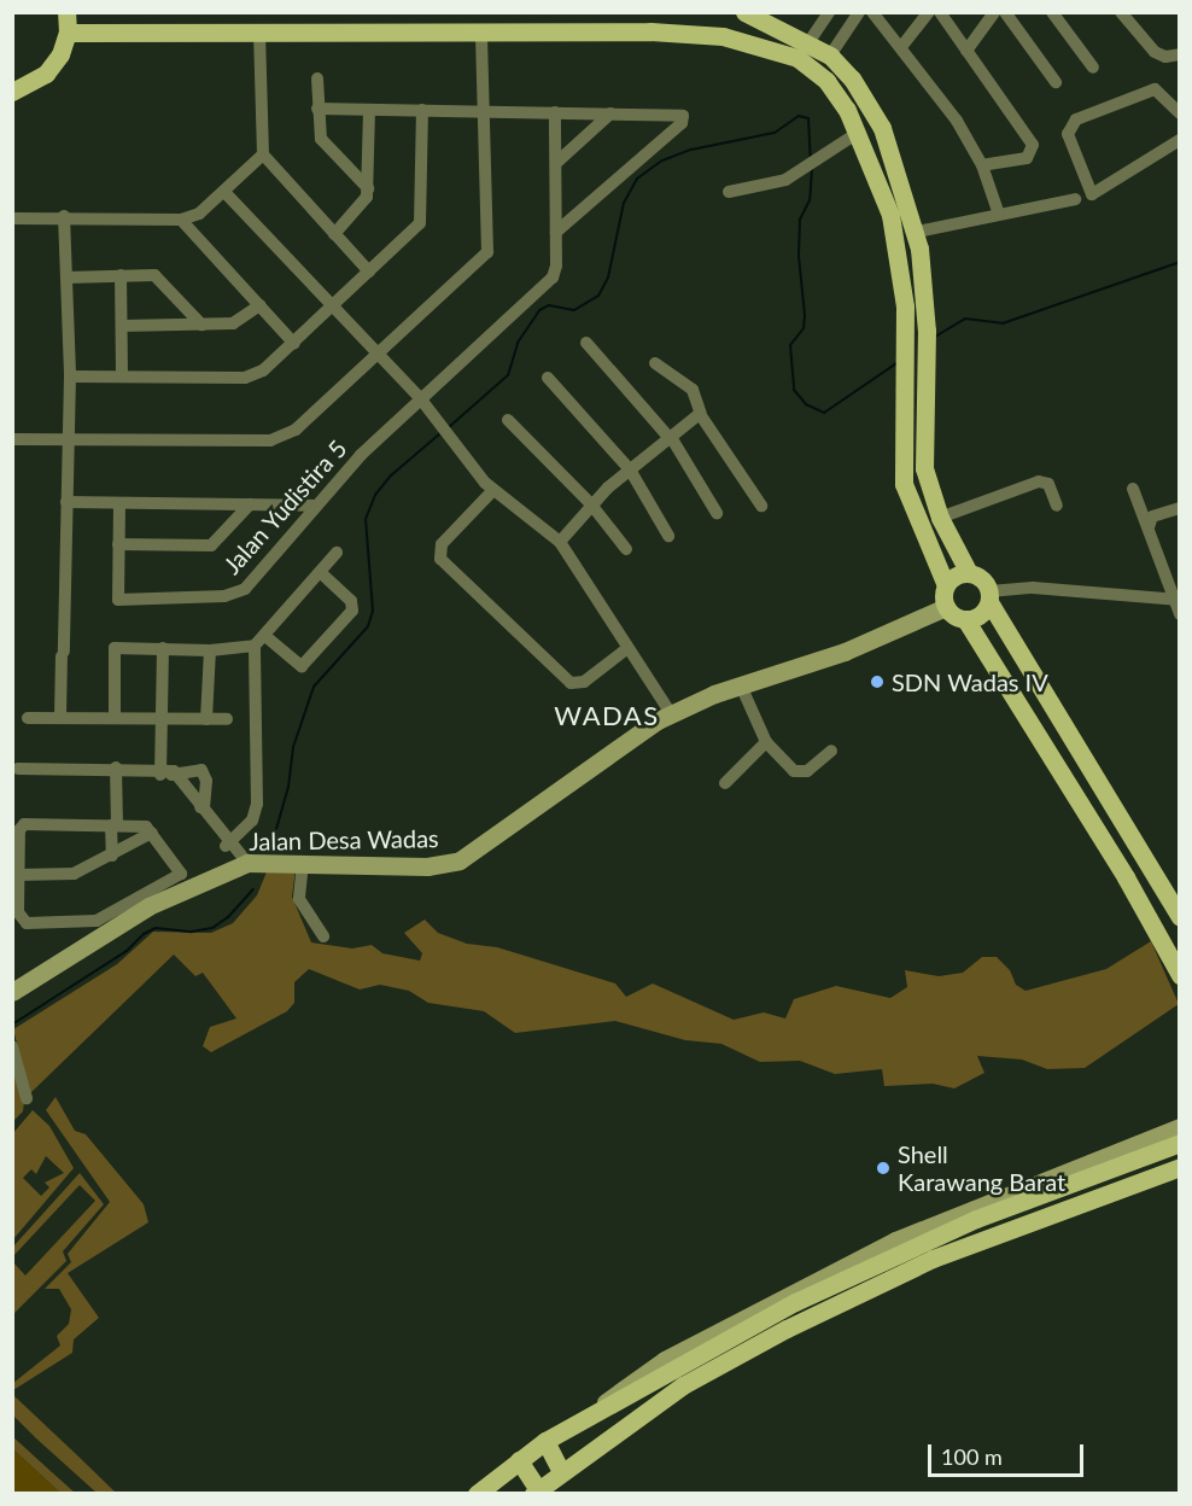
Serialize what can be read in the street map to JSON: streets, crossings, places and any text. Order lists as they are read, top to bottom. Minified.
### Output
{"streets":{"main road":["Jalan Desa Wadas"],"street":["Jalan Yudistira 5"]},"districts":["WADAS"],"places":["SDN Wadas IV","Shell Karawang Barat"],"scale_bar":"100 m"}
